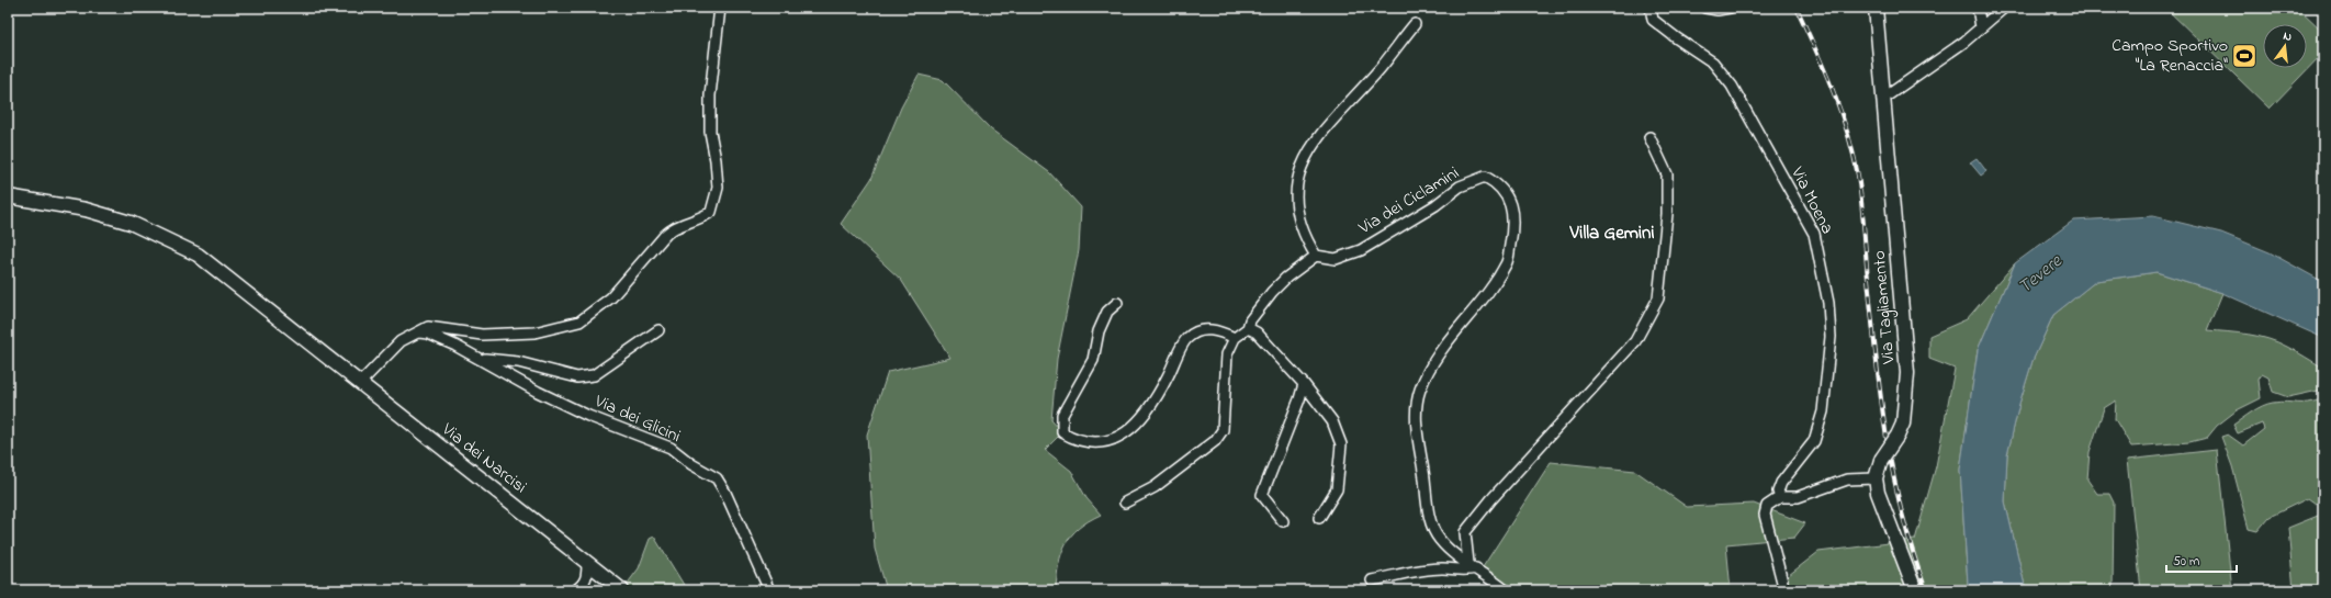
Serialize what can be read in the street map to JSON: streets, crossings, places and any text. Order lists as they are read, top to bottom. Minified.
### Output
{"streets":{"street":["Via dei Ciclamini","Via Moena","Via Tagliamento","Via dei Glicini","Via dei Narcisi"]},"districts":["Villa Gemini"],"water":["Tevere"],"places":{"sports":["Campo Sportivo \"La Renaccia\""]},"scale_bar":"50 m","north":"top"}
